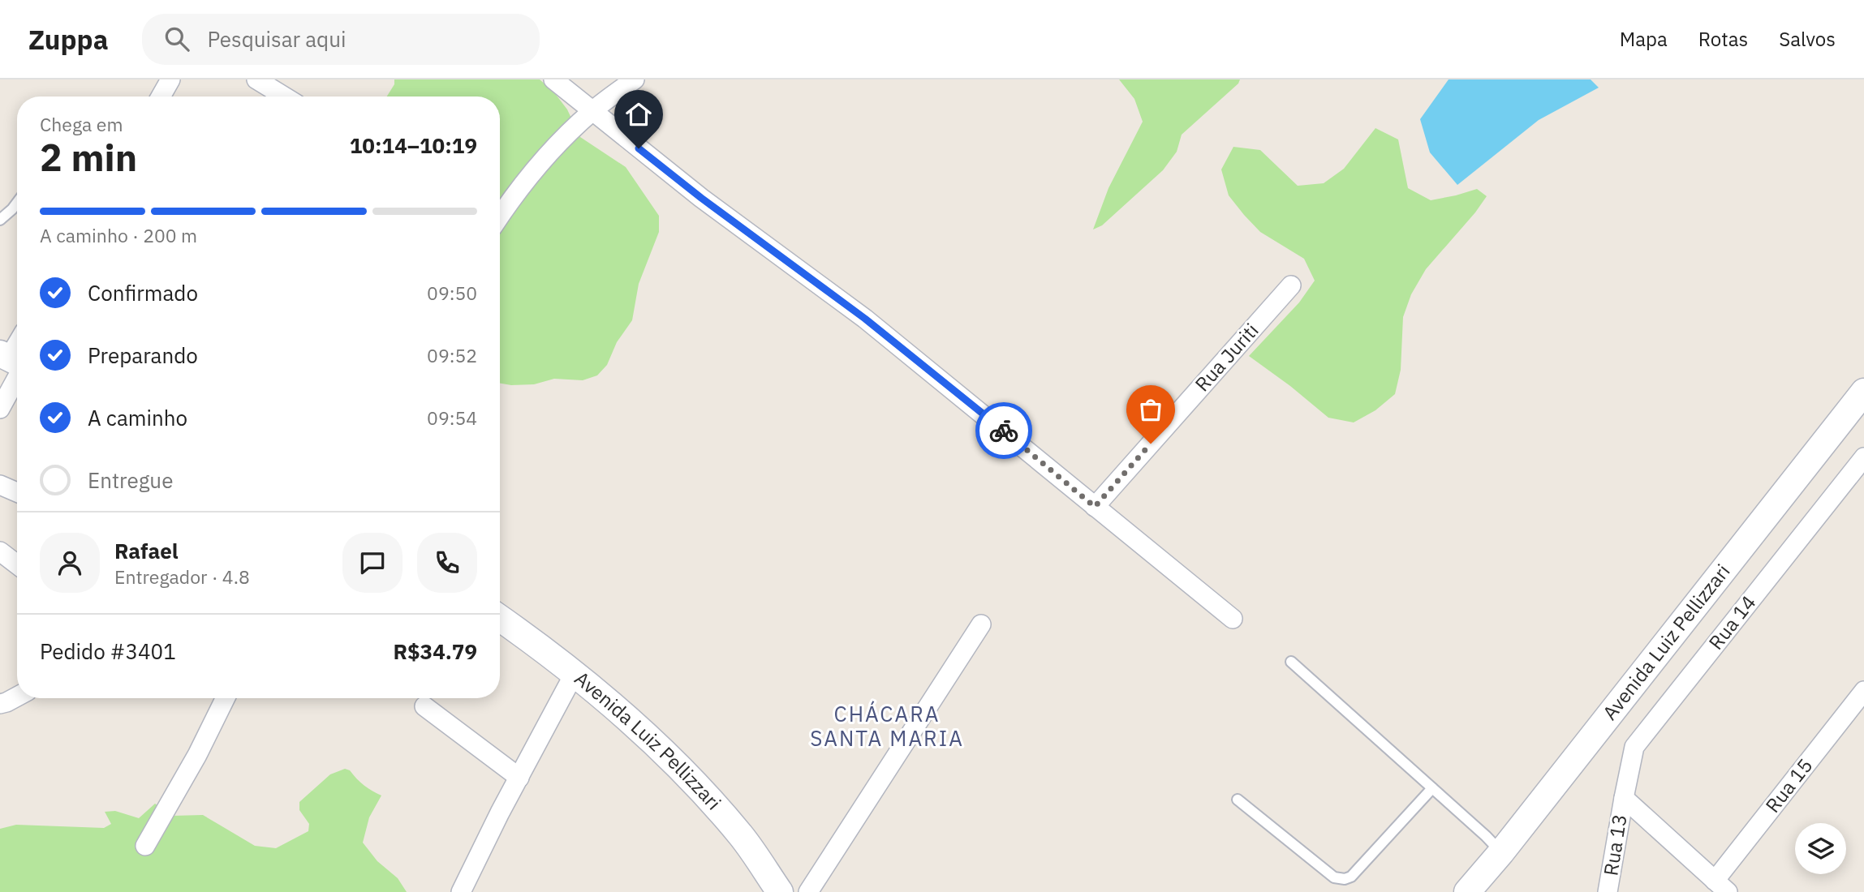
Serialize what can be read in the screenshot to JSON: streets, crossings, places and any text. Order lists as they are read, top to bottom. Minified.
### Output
{"streets":{"main road":["Avenida Luiz Pellizzari"],"street":["Rua Juriti","Rua 14","Rua 15","Rua 13"]},"crossings":[["Rua 14","Rua 13"]],"districts":["CHÁCARA SANTA MARIA"],"page":{"header":"Zuppa","search":"Pesquisar aqui","nav":["Mapa","Rotas","Salvos"],"heading":["2 min","Chega em","10:14–10:19"],"panel":["Rafael","Entregador · 4.8","Pedido #3401","R$34.79"],"bar":"A caminho · 200 m","list":[["Confirmado","09:50"],["Preparando","09:52"],["A caminho","09:54"],"Entregue"]}}
